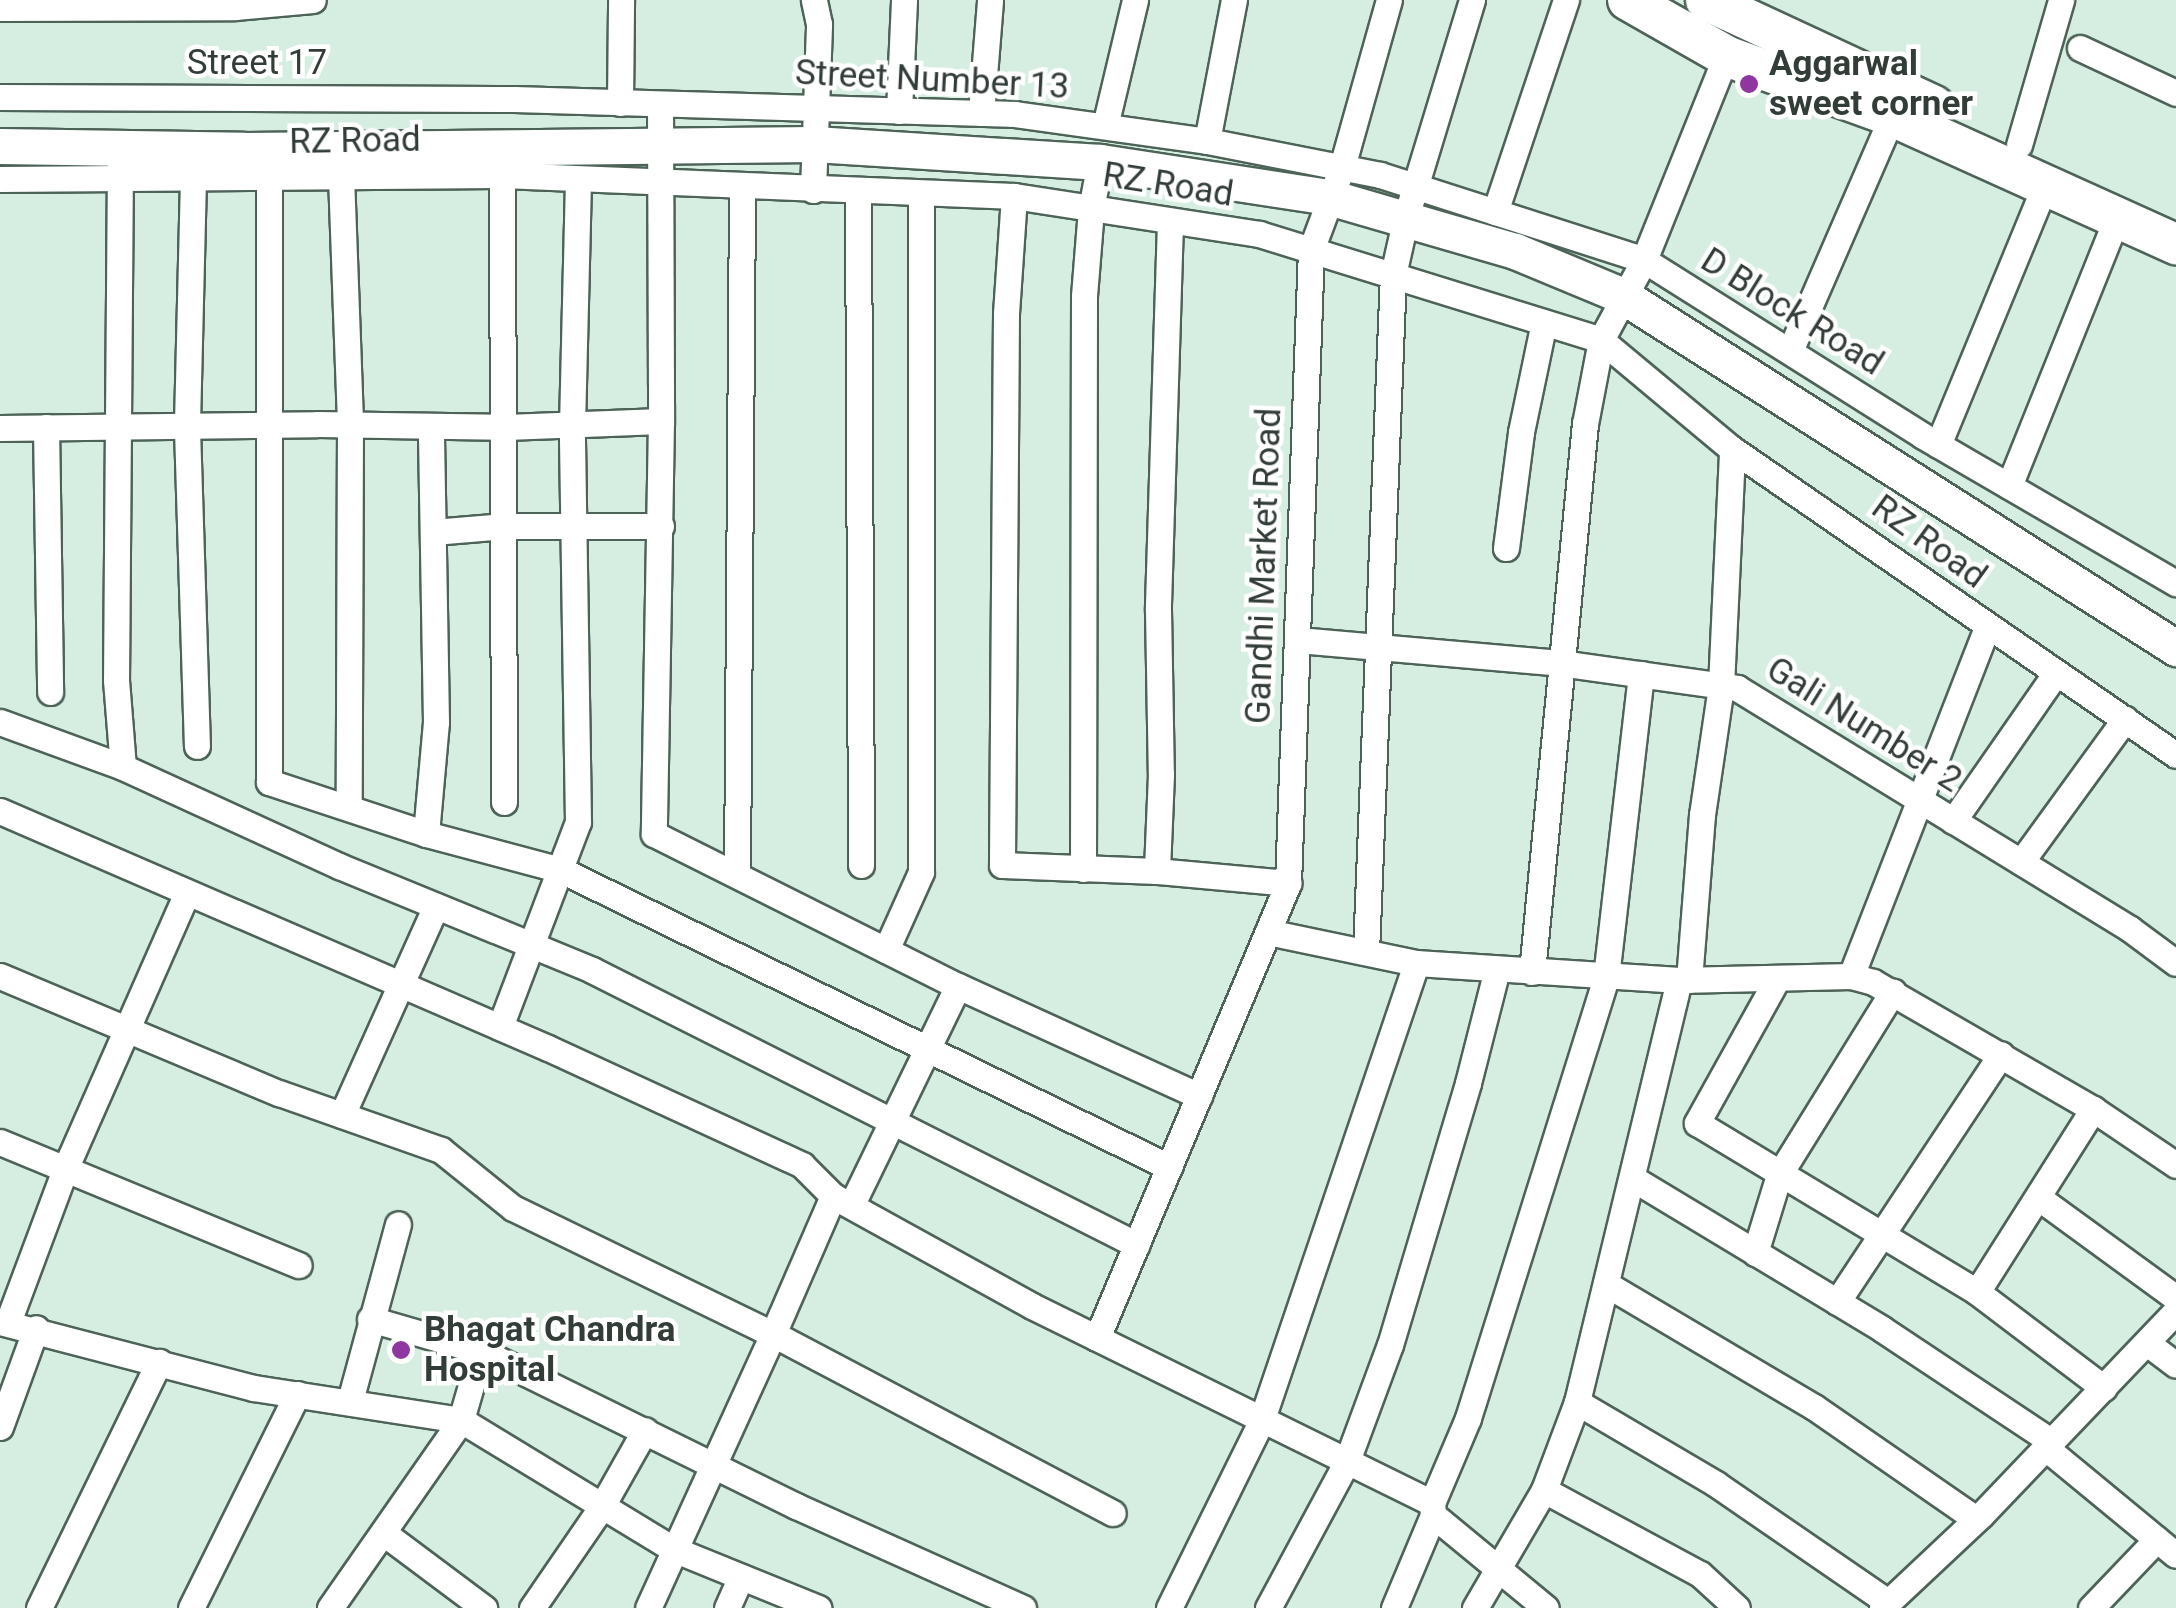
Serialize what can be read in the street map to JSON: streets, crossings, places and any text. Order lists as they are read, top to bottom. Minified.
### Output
{"streets":{"street":["Street 17","Street Number 13","RZ Road","D Block Road","Gandhi Market Road","Gali Number 2"]},"crossings":[["Street 17","Street Number 13"],["Street Number 13","Gandhi Market Road"],["RZ Road","Gandhi Market Road"],["Gandhi Market Road","Gali Number 2"]],"places":["Aggarwal sweet corner","Bhagat Chandra Hospital"]}
